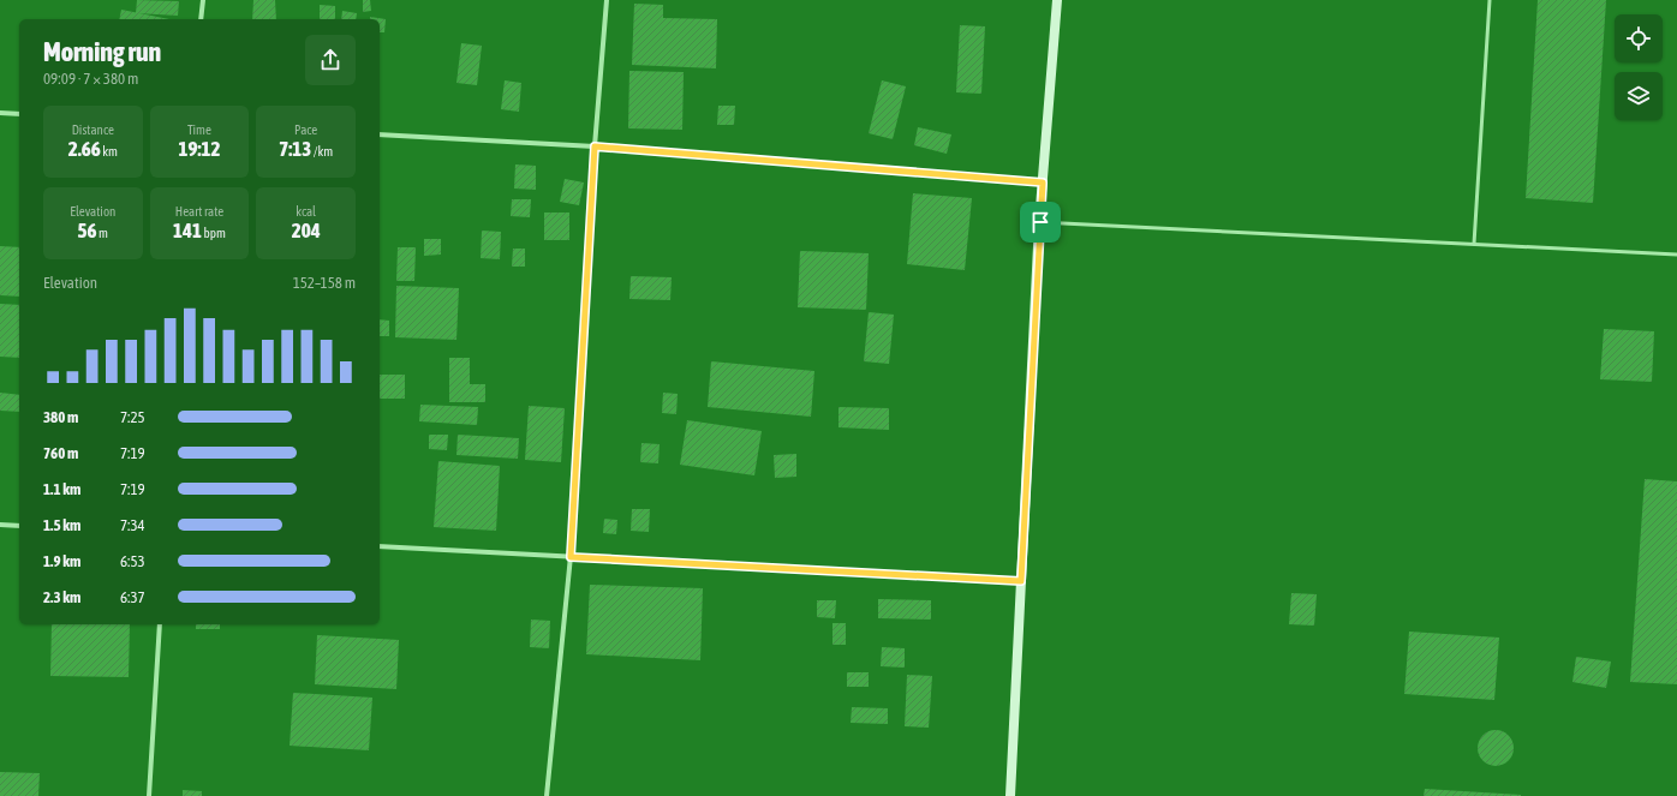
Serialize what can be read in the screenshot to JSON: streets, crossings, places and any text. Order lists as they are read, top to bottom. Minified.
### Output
{"page":{"heading":["Morning run","09:09 · 7 × 380 m"],"stats":[["Distance","2.66 km"],["Time","19:12"],["Pace","7:13 /km"],["Elevation","56 m"],["Heart rate","141 bpm"],["kcal","204"]],"chart":["Elevation","152–158 m"],"list":[{"name":"380 m","note":"7:25"},{"name":"760 m","note":"7:19"},{"name":"1.1 km","note":"7:19"},{"name":"1.5 km","note":"7:34"},{"name":"1.9 km","note":"6:53"},{"name":"2.3 km","note":"6:37"}]}}
